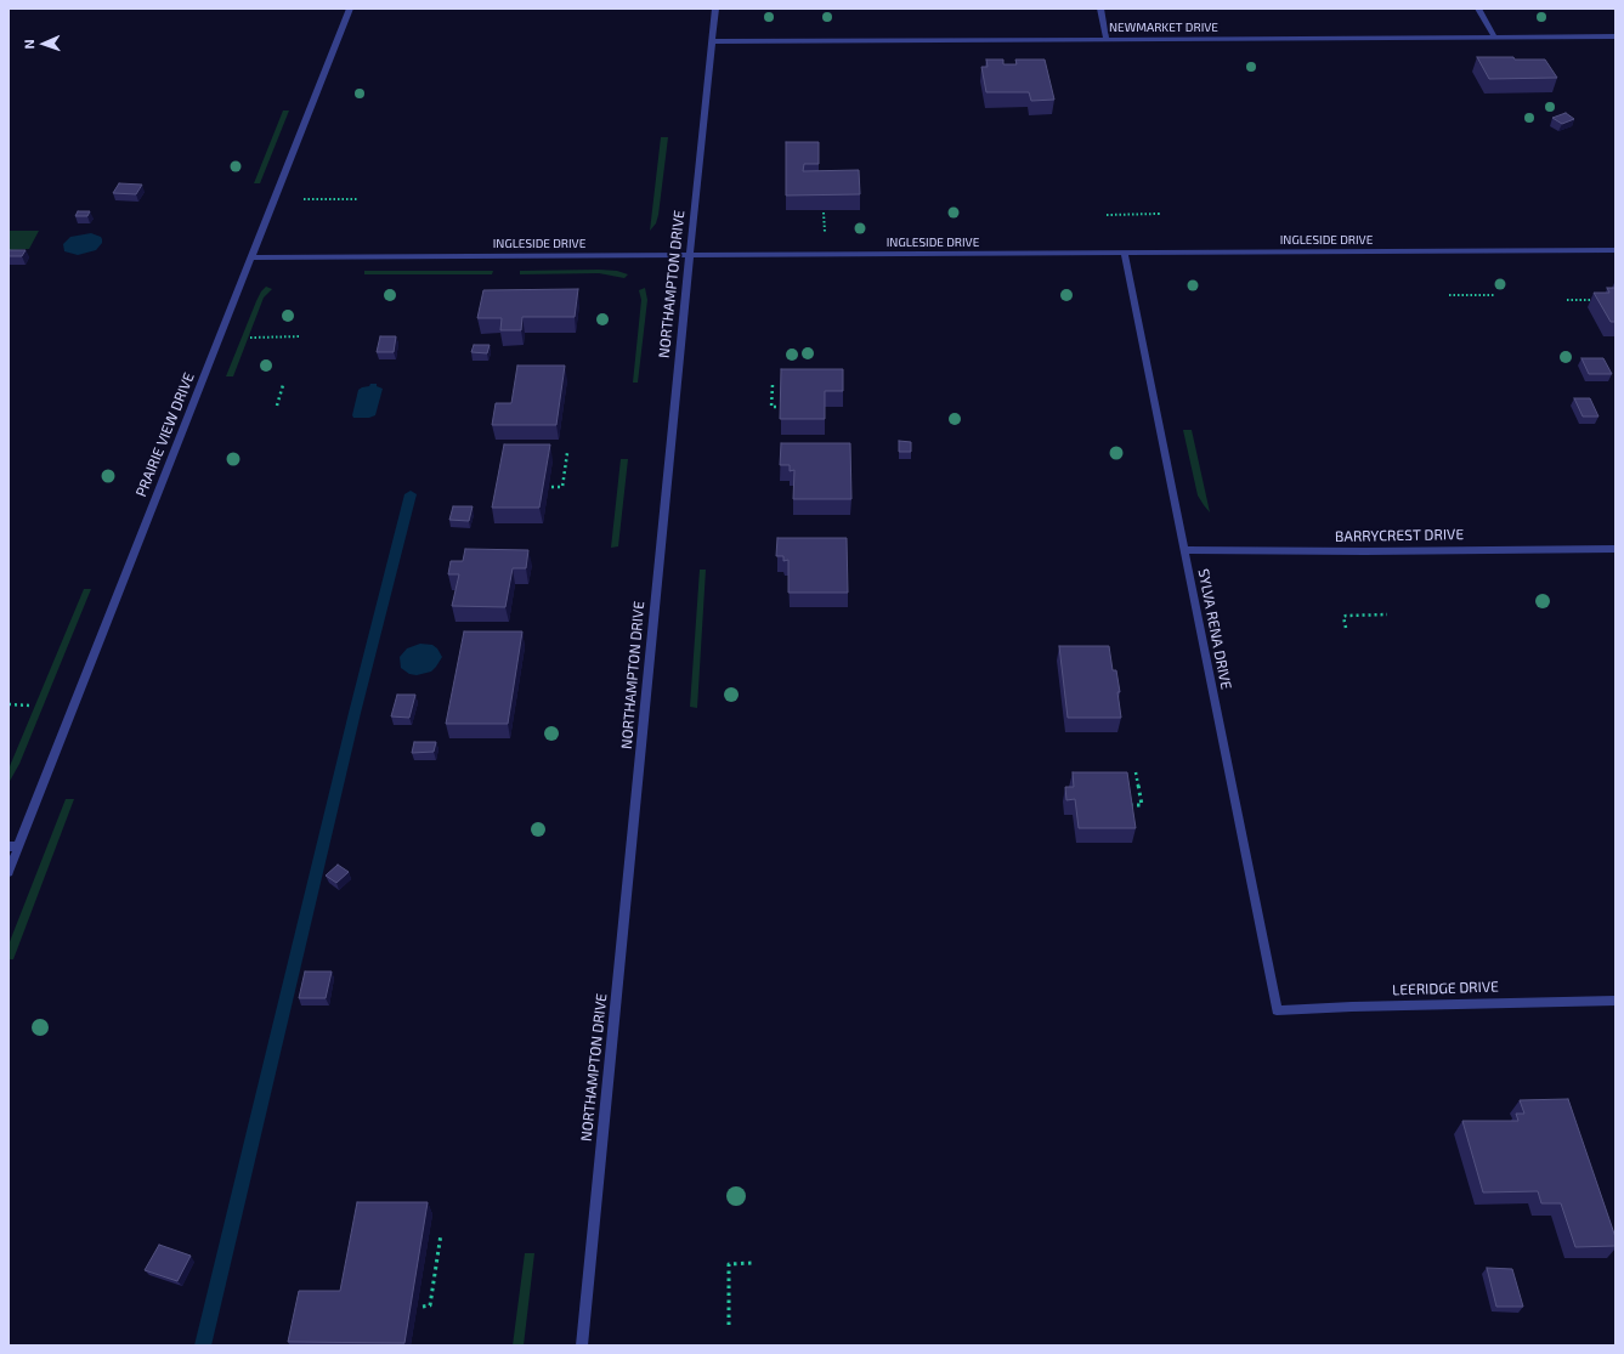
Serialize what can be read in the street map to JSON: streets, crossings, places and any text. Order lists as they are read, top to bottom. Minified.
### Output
{"streets":{"street":["NEWMARKET DRIVE","INGLESIDE DRIVE","NORTHAMPTON DRIVE","PRAIRIE VIEW DRIVE","BARRYCREST DRIVE","SYLVA RENA DRIVE","LEERIDGE DRIVE"]},"crossings":[["NEWMARKET DRIVE","NORTHAMPTON DRIVE"],["INGLESIDE DRIVE","NORTHAMPTON DRIVE"],["INGLESIDE DRIVE","PRAIRIE VIEW DRIVE"],["INGLESIDE DRIVE","SYLVA RENA DRIVE"],["BARRYCREST DRIVE","SYLVA RENA DRIVE"],["SYLVA RENA DRIVE","LEERIDGE DRIVE"]],"north":"left"}
